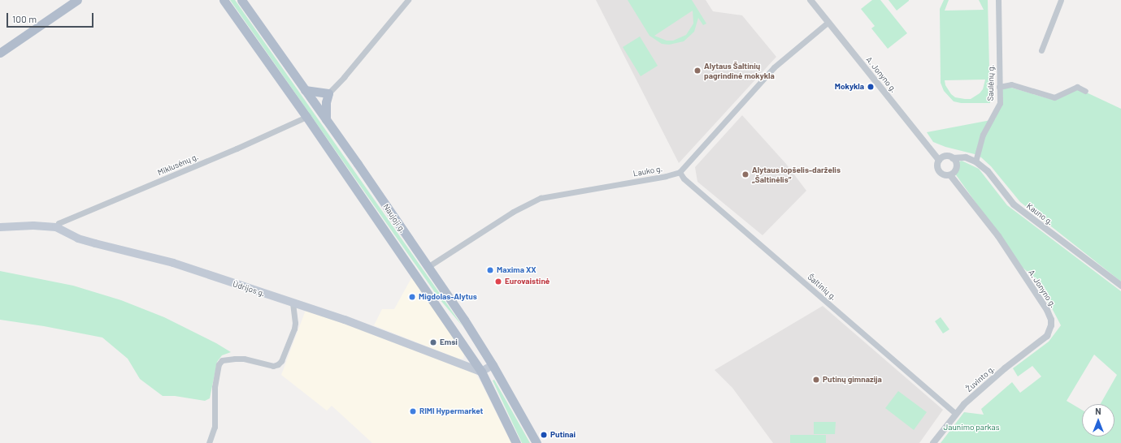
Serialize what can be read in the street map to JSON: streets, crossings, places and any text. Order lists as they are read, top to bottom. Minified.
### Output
{"streets":{"main road":["Naujoji g.","Ūdrijos g."],"street":["A. Jonyno g.","Saulėnų g.","Miklusėnų g.","Lauko g.","Kauno g.","Šaltinių g.","Žuvinto g."]},"crossings":[["A. Jonyno g.","Kauno g."],["A. Jonyno g.","Žuvinto g."],["Saulėnų g.","Kauno g."],["Miklusėnų g.","Naujoji g."],["Miklusėnų g.","Ūdrijos g."],["Lauko g.","Naujoji g."],["Lauko g.","Šaltinių g."],["Naujoji g.","Ūdrijos g."],["Šaltinių g.","Žuvinto g."]],"parks":["Jaunimo parkas"],"places":["Alytaus Šaltinių pagrindinė mokykla","Mokykla","Alytaus lopšelis-darželis „Šaltinėlis“","Maxima XX","Eurovaistinė","Migdolas-Alytus","Emsi","Putinų gimnazija","RIMI Hypermarket","Putinai"],"scale_bar":"100 m","north":"top"}
